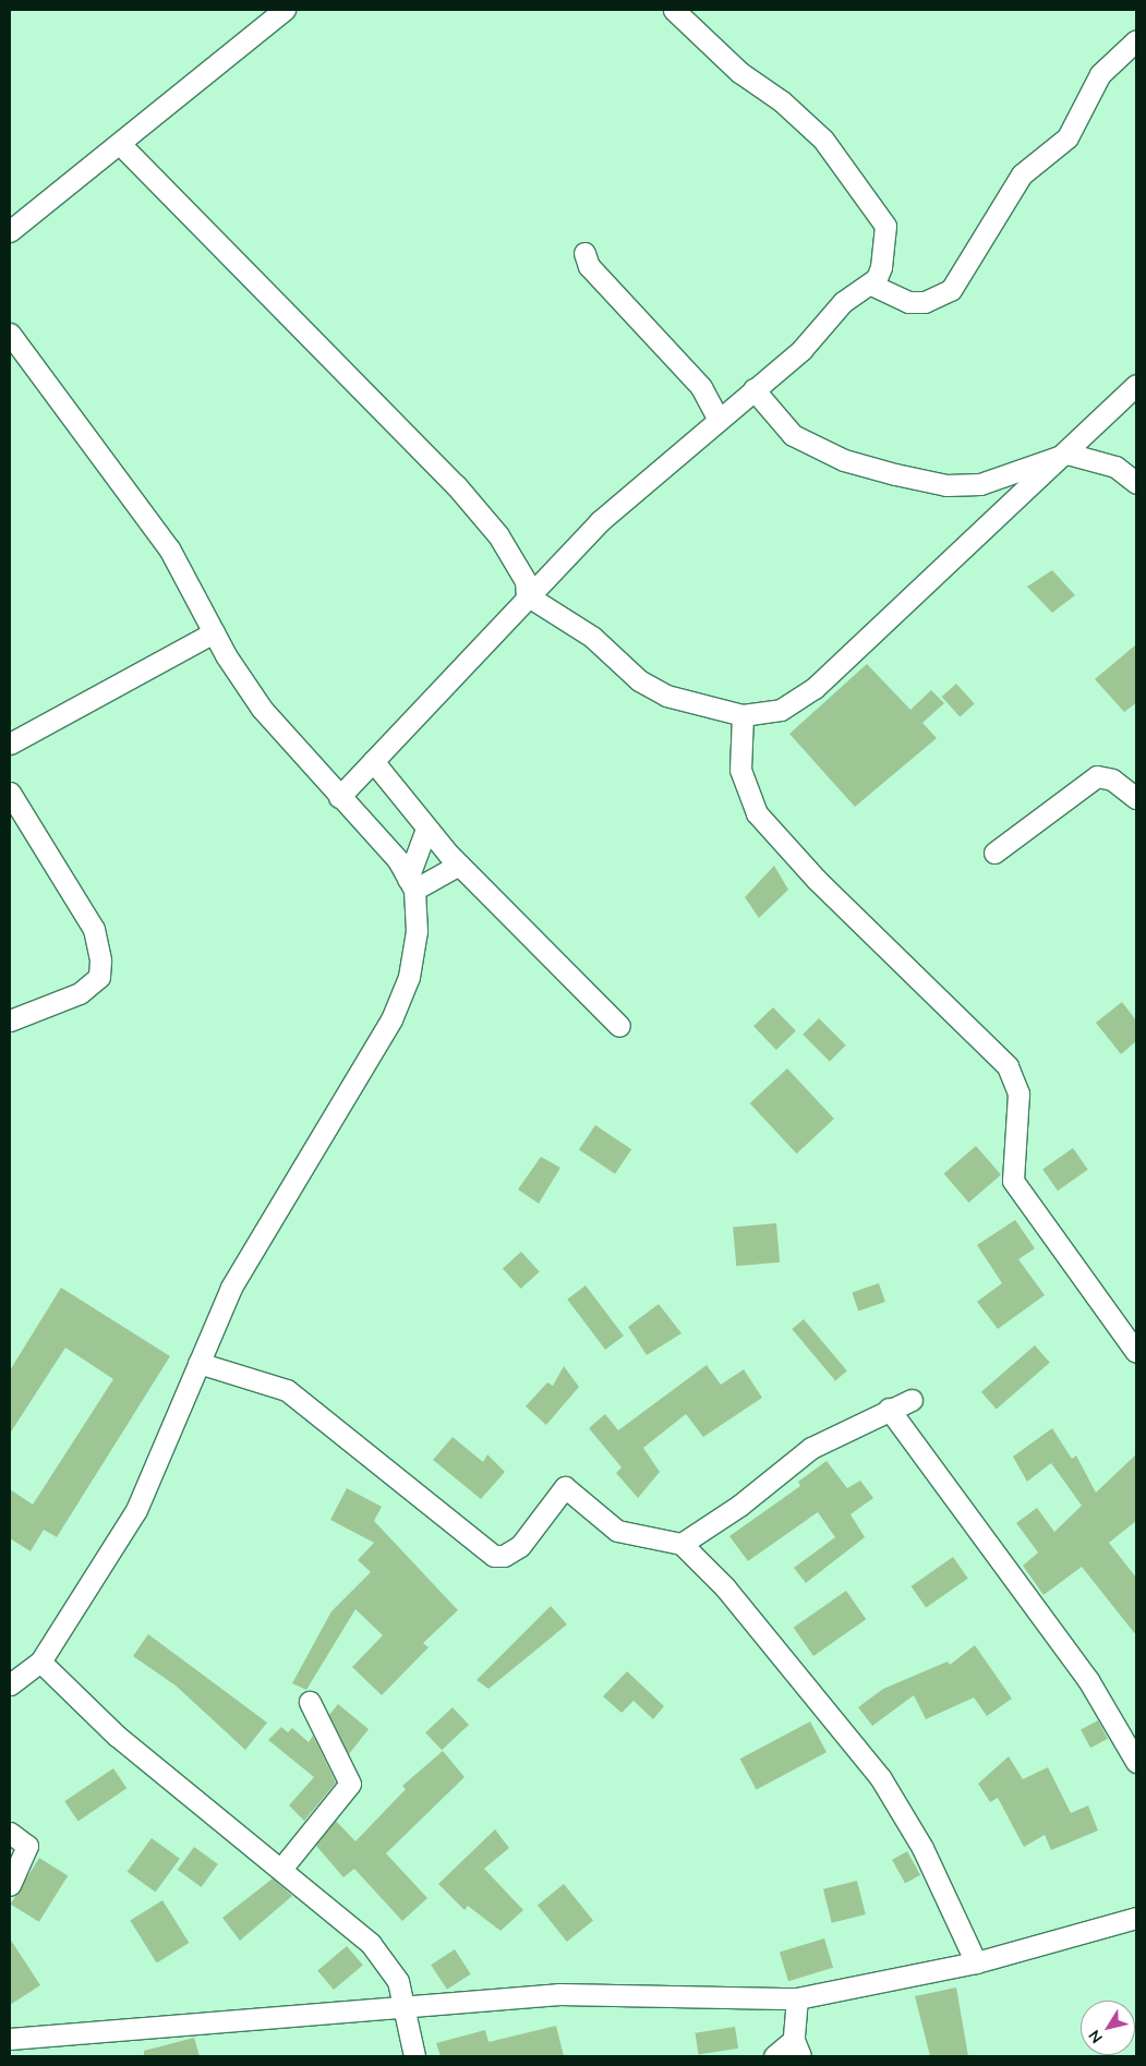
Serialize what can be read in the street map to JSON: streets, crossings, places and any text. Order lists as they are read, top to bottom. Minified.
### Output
{"north":"bottom left"}
